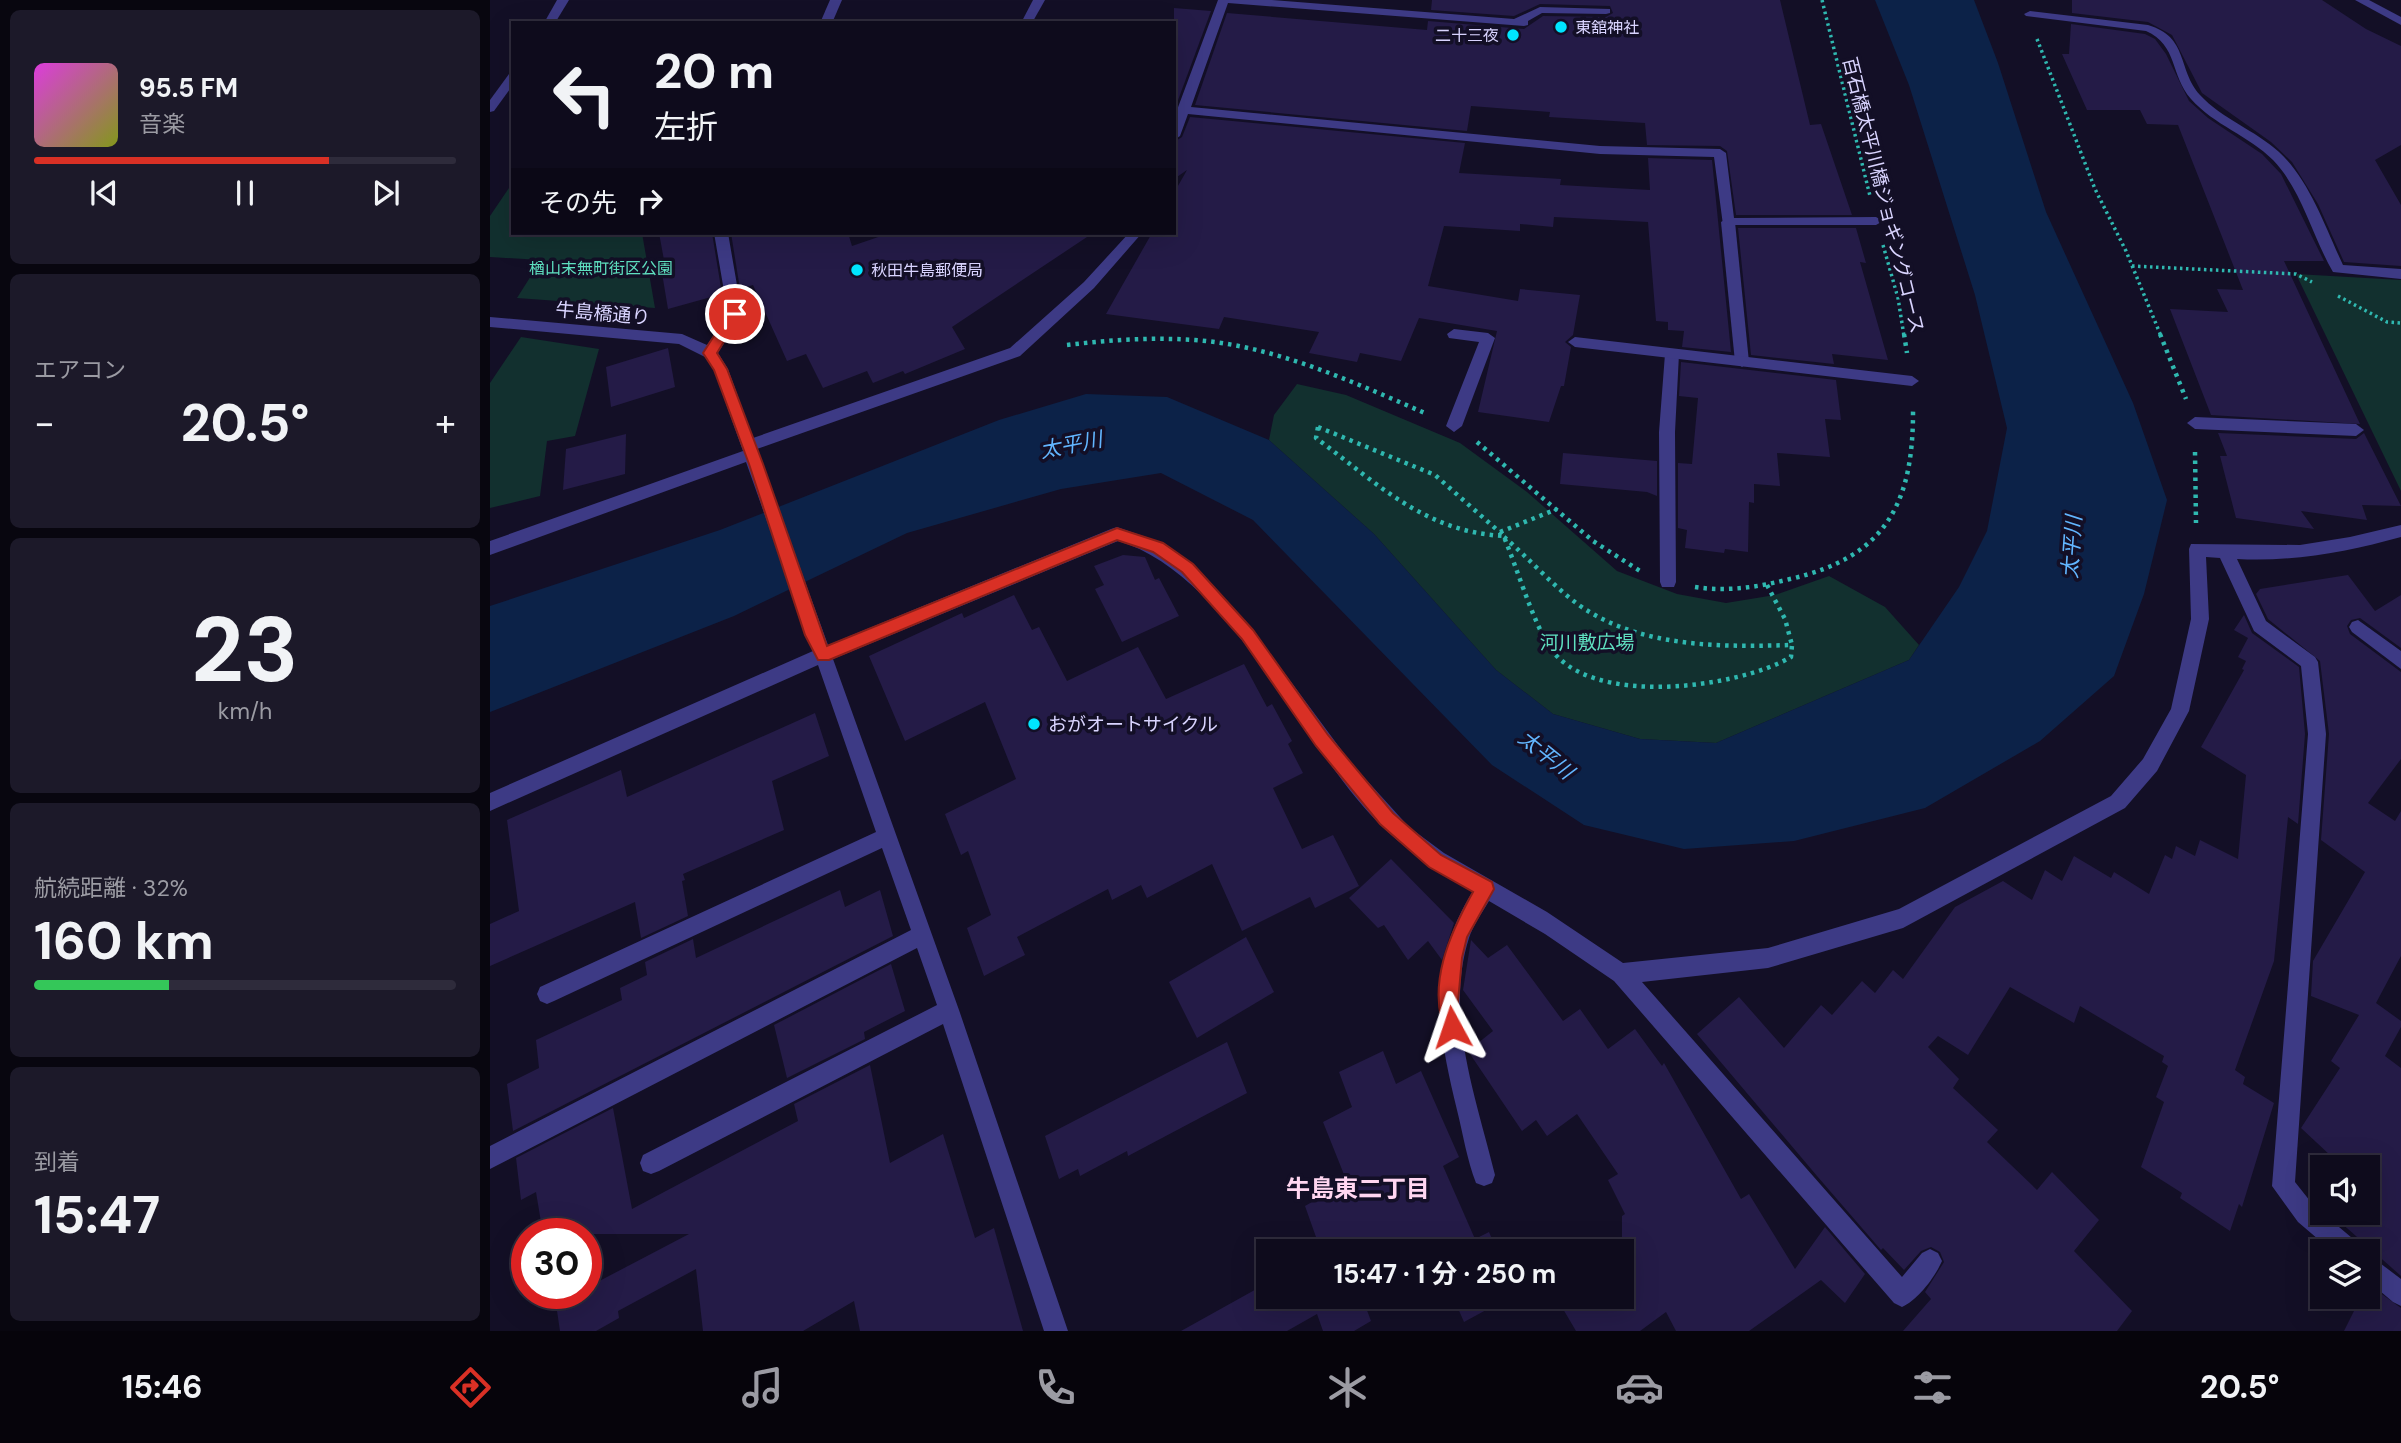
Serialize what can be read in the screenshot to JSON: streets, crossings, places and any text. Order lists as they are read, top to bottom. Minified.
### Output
{"streets":{"street":["牛島橋通り"],"path":["百石橋太平川橋ジョギングコース"]},"districts":["牛島東二丁目"],"water":["太平川"],"parks":["楢山末無町街区公園","河川敷広場"],"places":["東舘神社","二十三夜","秋田牛島郵便局","おがオートサイクル"],"page":{"turn":["20 m","左折"],"song":["95.5 FM","音楽"],"then":"その先","tile":["エアコン",["23","km/h"],["航続距離 · 32%","160 km"],["到着","15:47"]],"heat":["−","20.5°","+"],"limit":"30","trip":"15:47 · 1 分 · 250 m","tabs":["15:46","20.5°"]}}
